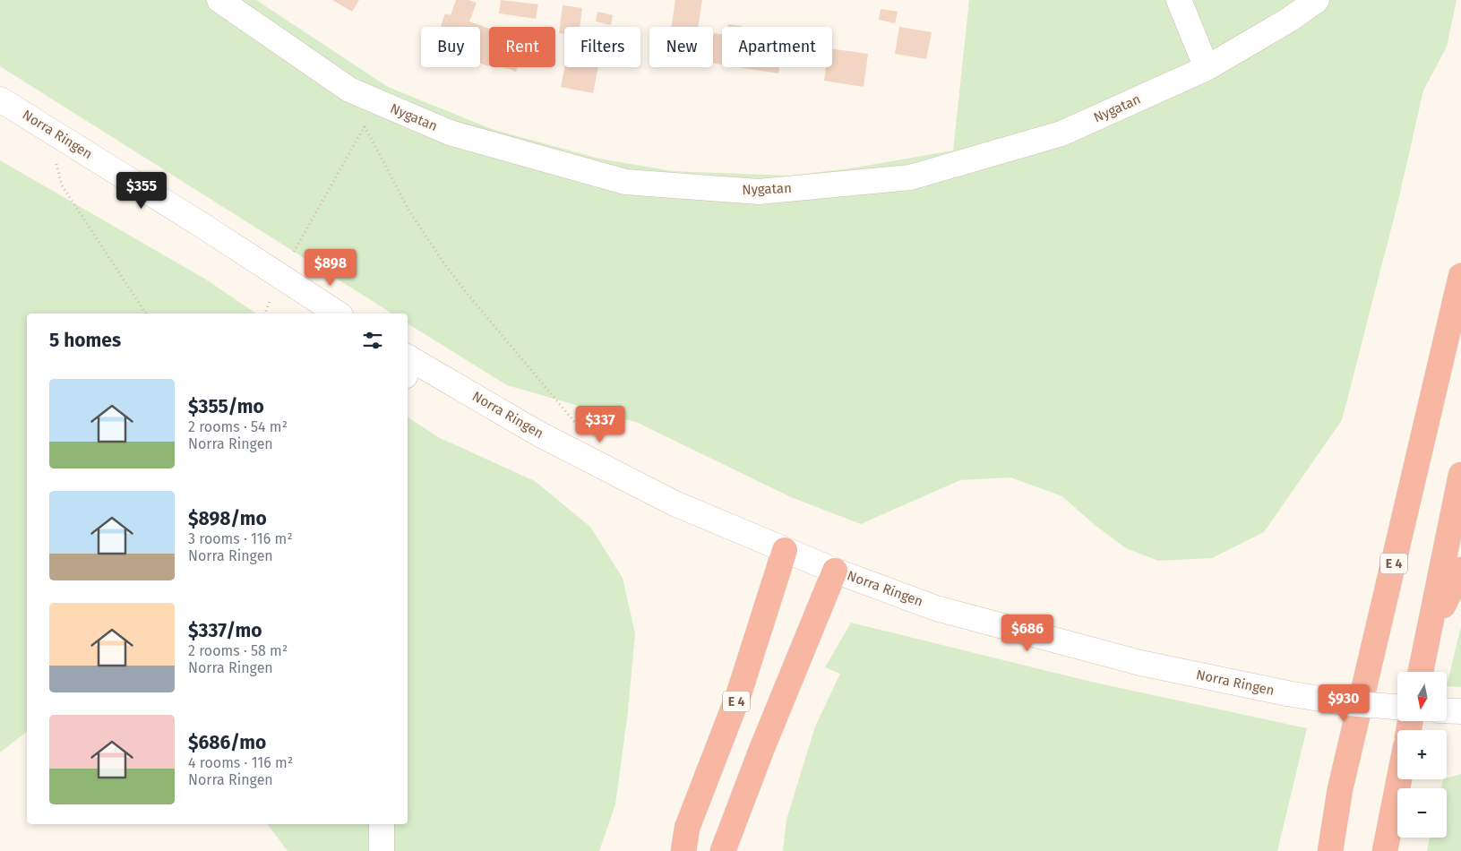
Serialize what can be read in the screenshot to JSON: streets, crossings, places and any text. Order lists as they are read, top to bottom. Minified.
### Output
{"streets":{"highway":["E 4"],"main road":["Nygatan","Norra Ringen"]},"crossings":[["Norra Ringen","E 4"]],"north":"bottom","page":{"chip":["Buy","Rent","Filters","New","Apartment"],"price":["$355","$898","$337","$686","$930"],"heading":"5 homes","list":[{"name":"$355/mo","note":"2 rooms · 54 m² · Norra Ringen"},{"name":"$898/mo","note":"3 rooms · 116 m² · Norra Ringen"},{"name":"$337/mo","note":"2 rooms · 58 m² · Norra Ringen"},{"name":"$686/mo","note":"4 rooms · 116 m² · Norra Ringen"}],"map_buttons":["+","−"]}}
